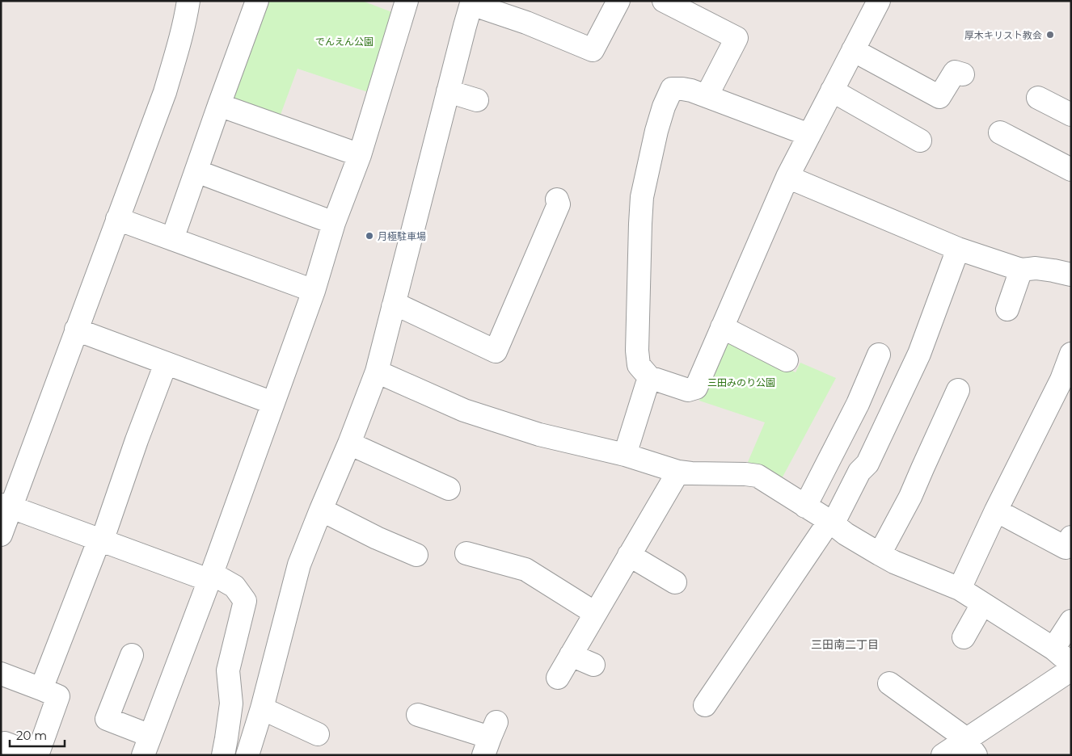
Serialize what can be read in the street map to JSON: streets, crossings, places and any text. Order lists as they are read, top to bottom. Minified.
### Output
{"districts":["三田南二丁目"],"parks":["でんえん公園","三田みのり公園"],"places":["厚木キリスト教会","月極駐車場"],"scale_bar":"20 m"}
